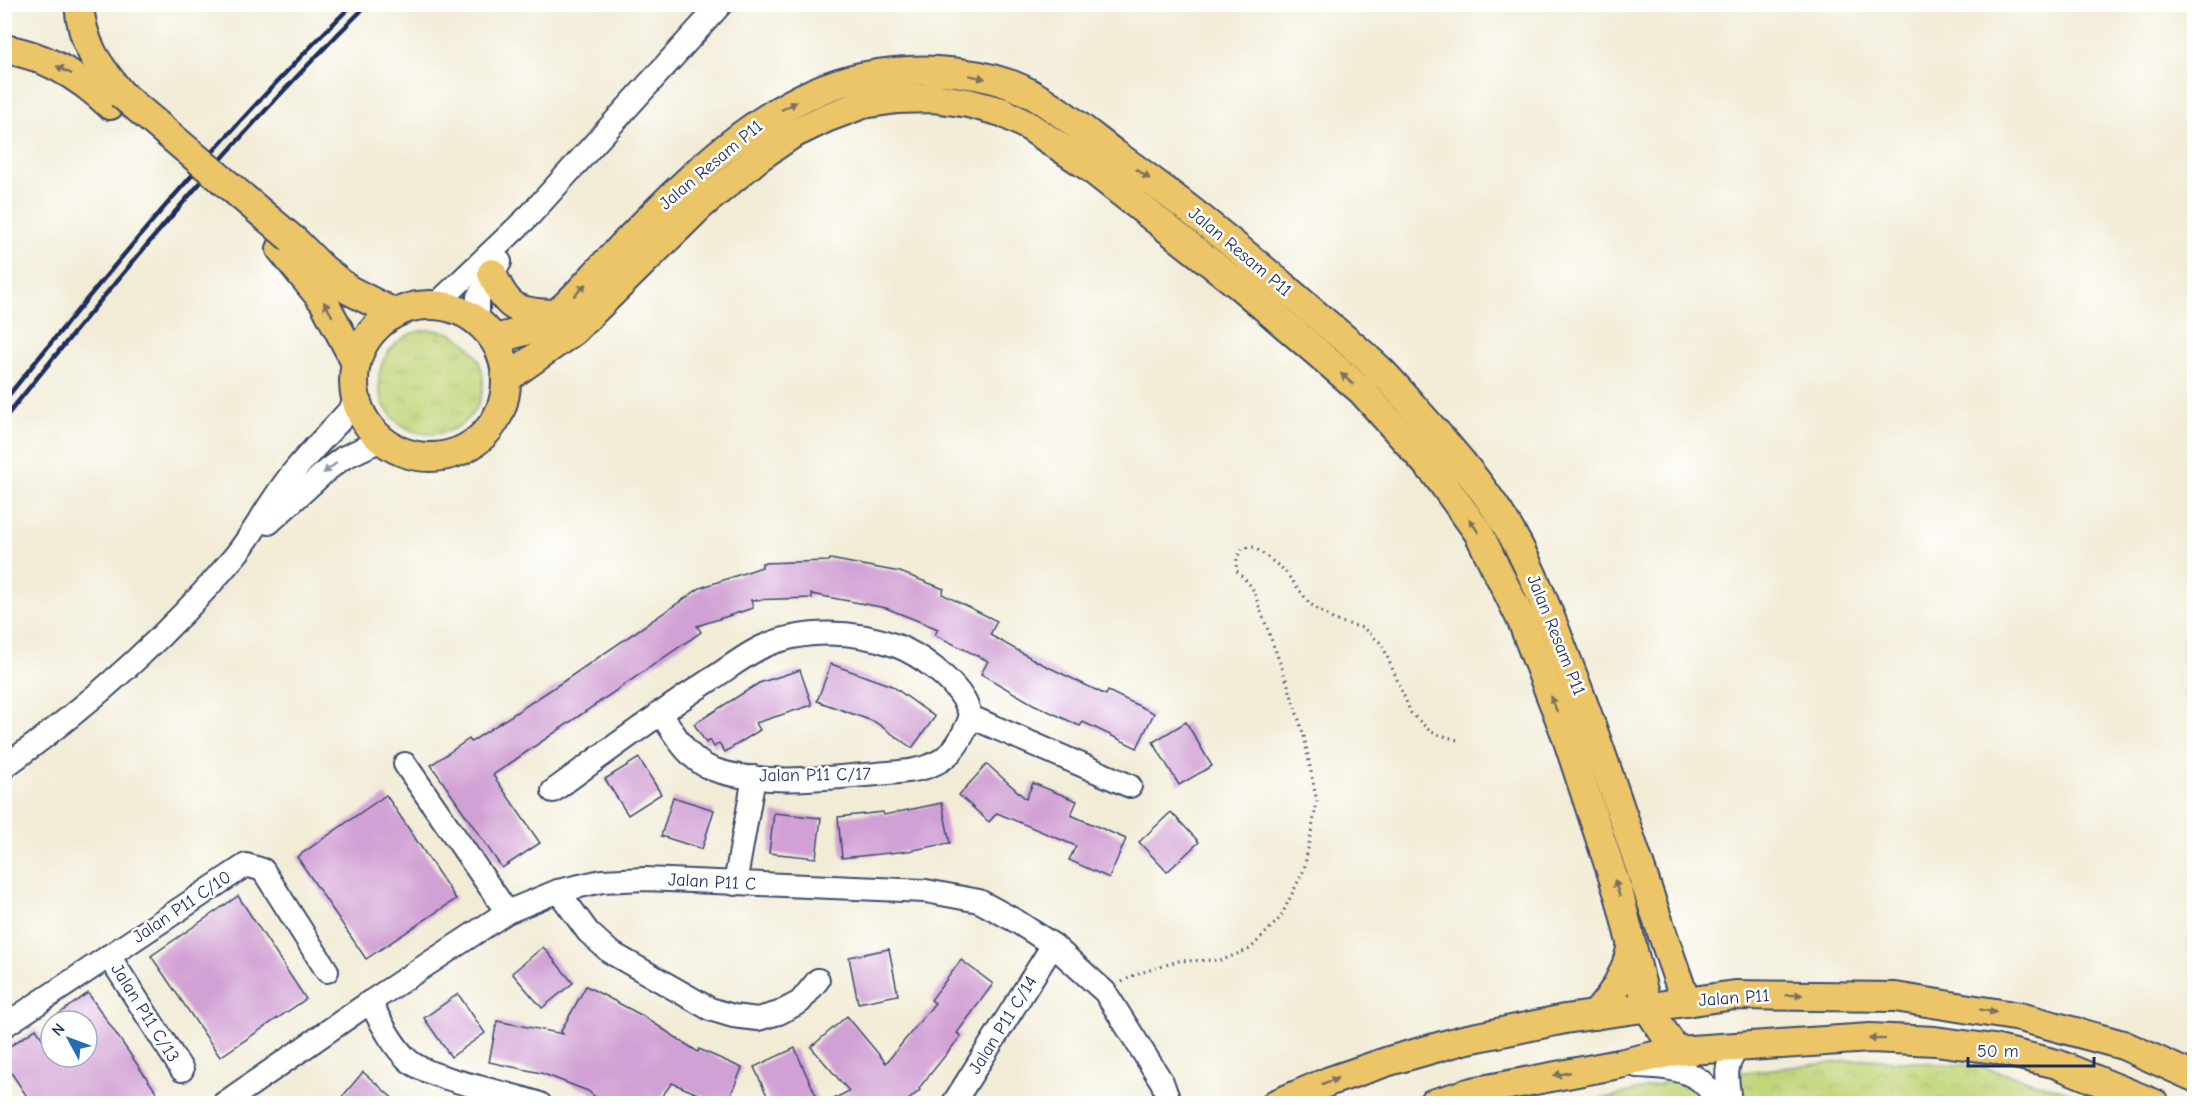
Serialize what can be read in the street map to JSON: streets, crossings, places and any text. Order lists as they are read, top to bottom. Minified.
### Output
{"streets":{"main road":["Jalan Resam P11","Jalan P11"],"street":["Jalan P11 C/17","Jalan P11 C","Jalan P11 C/10","Jalan P11 C/13","Jalan P11 C/14"]},"crossings":[["Jalan Resam P11","Jalan P11"],["Jalan P11 C","Jalan P11 C/14"],["Jalan P11 C/10","Jalan P11 C/13"]],"scale_bar":"50 m","north":"top left"}
